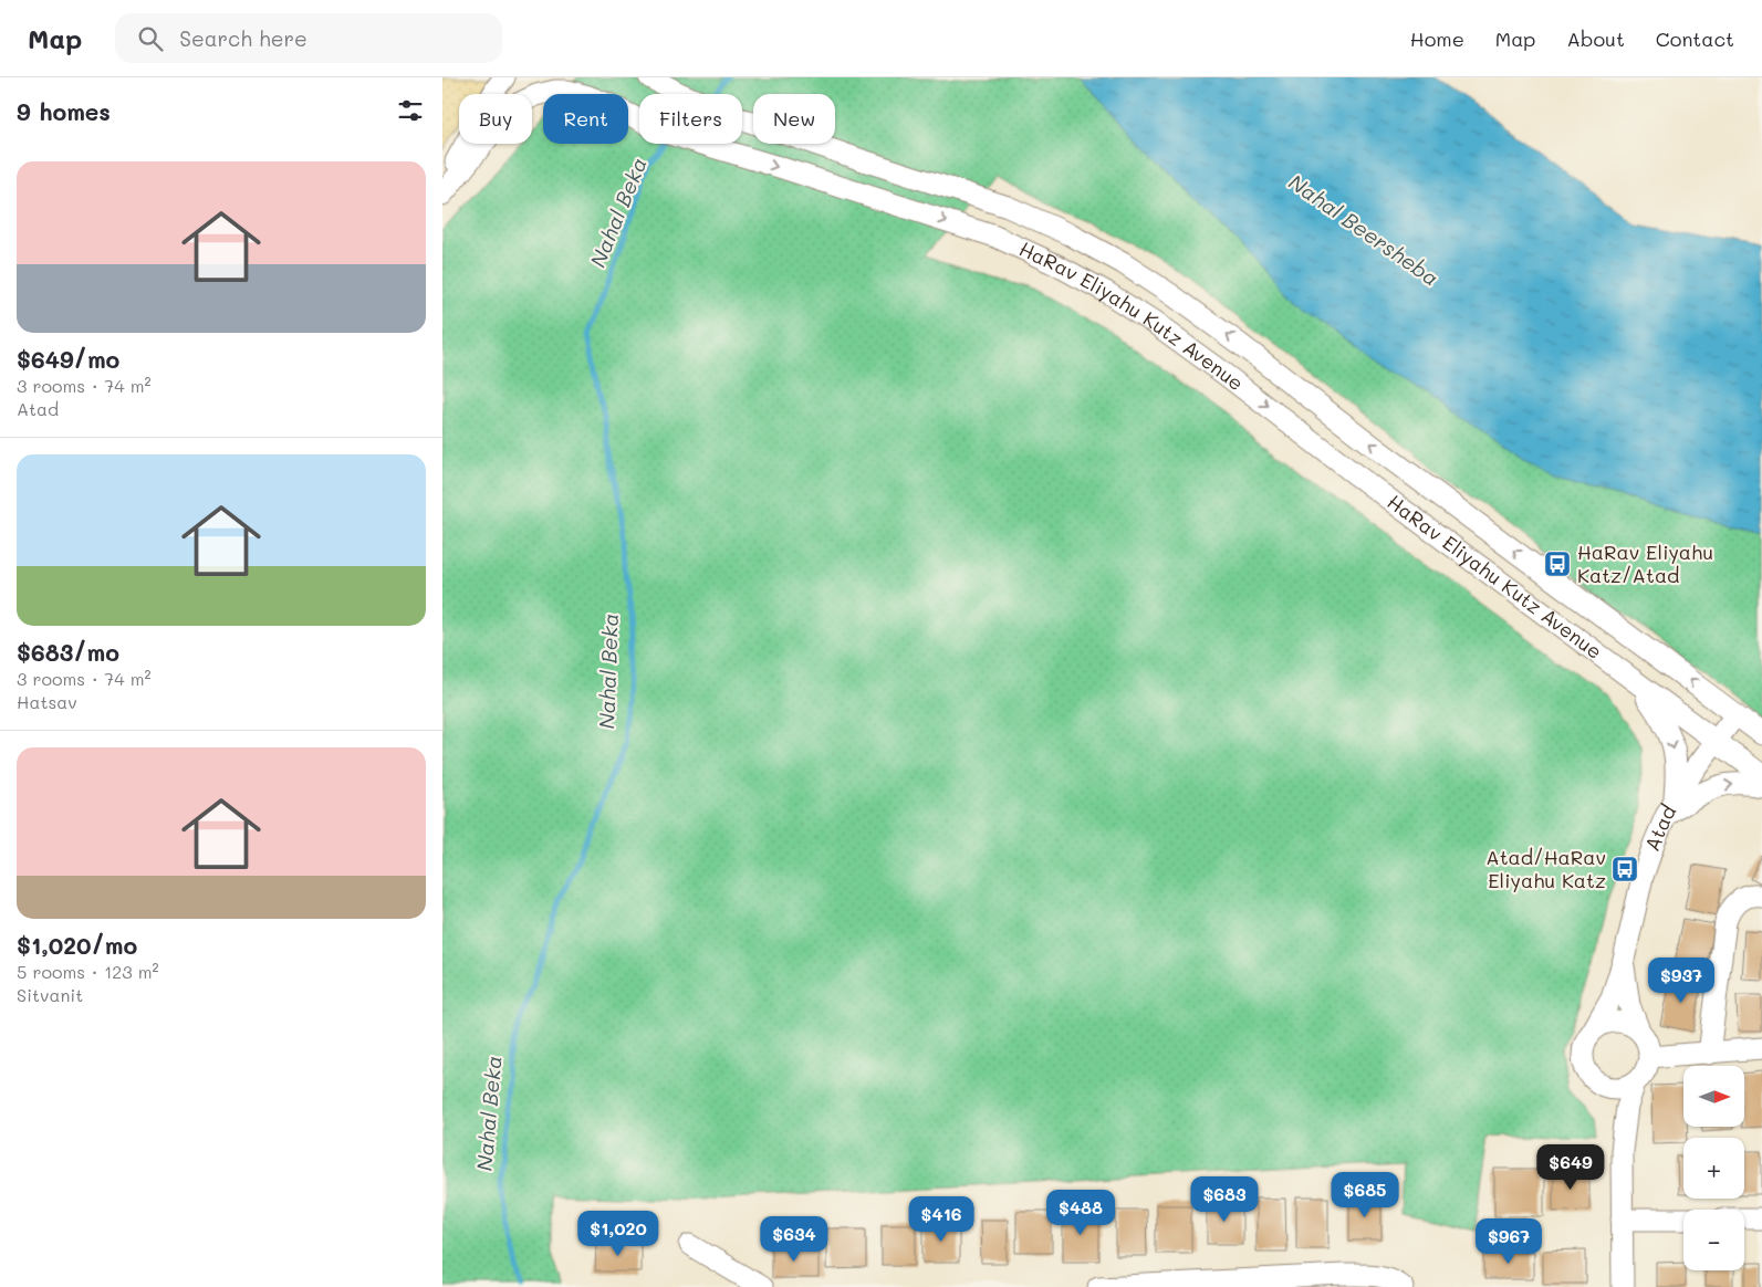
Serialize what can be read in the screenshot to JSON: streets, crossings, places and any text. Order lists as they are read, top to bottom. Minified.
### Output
{"streets":{"street":["HaRav Eliyahu Kutz Avenue","Atad"]},"crossings":[["HaRav Eliyahu Kutz Avenue","Atad"]],"water":["Nahal Beka","Nahal Beersheba"],"places":{"bus stop":["HaRav Eliyahu Katz/Atad","Atad/HaRav Eliyahu Katz"]},"north":"right","page":{"header":"Map","search":"Search here","nav":["Home","Map","About","Contact"],"heading":"9 homes","chip":["Buy","Rent","Filters","New"],"list":[{"name":"$649/mo","note":"3 rooms · 74 m² · Atad"},{"name":"$683/mo","note":"3 rooms · 74 m² · Hatsav"},{"name":"$1,020/mo","note":"5 rooms · 123 m² · Sitvanit"}],"price":["$937","$649","$685","$683","$488","$416","$1,020","$634","$967"],"map_buttons":["+","−"]}}
